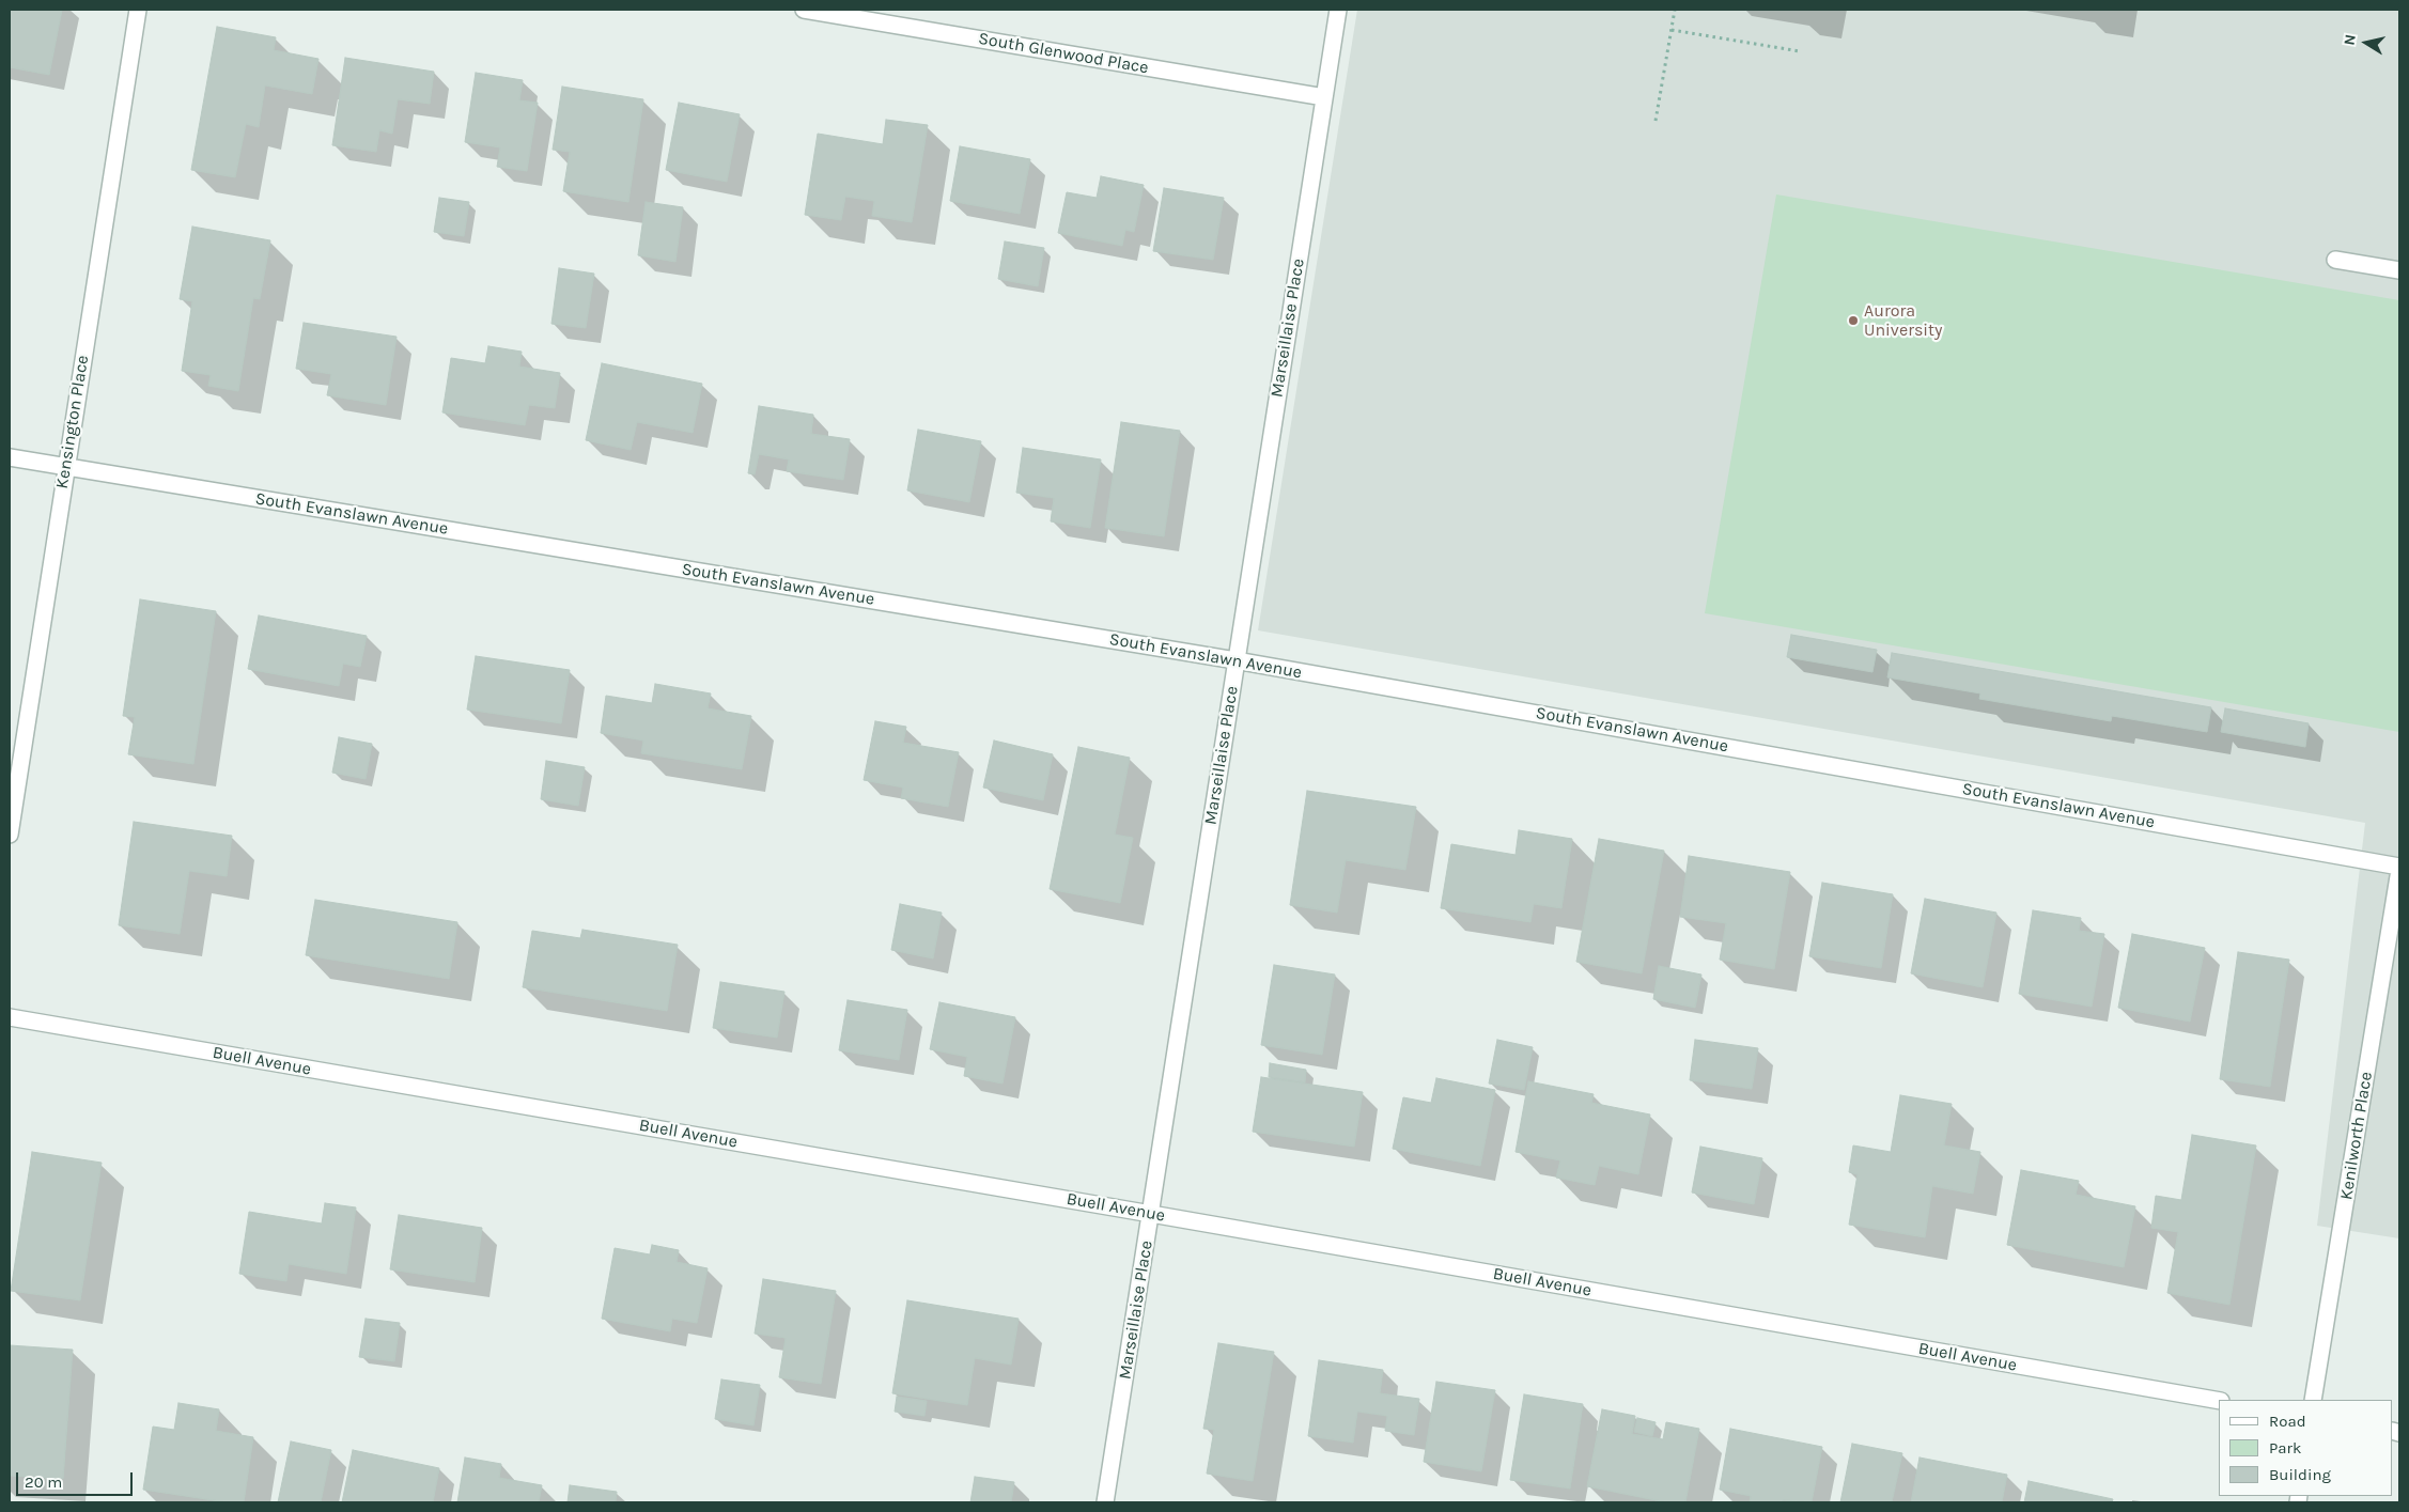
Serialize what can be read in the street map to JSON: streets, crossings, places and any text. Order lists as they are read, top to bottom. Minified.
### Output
{"streets":{"street":["South Glenwood Place","Marseillaise Place","Kensington Place","South Evanslawn Avenue","Buell Avenue","Kenilworth Place"]},"crossings":[["South Glenwood Place","Marseillaise Place"],["Marseillaise Place","South Evanslawn Avenue"],["Marseillaise Place","Buell Avenue"],["Kensington Place","South Evanslawn Avenue"],["South Evanslawn Avenue","Kenilworth Place"]],"places":["Aurora University"],"legend":["Road","Park","Building"],"scale_bar":"20 m","north":"left"}
